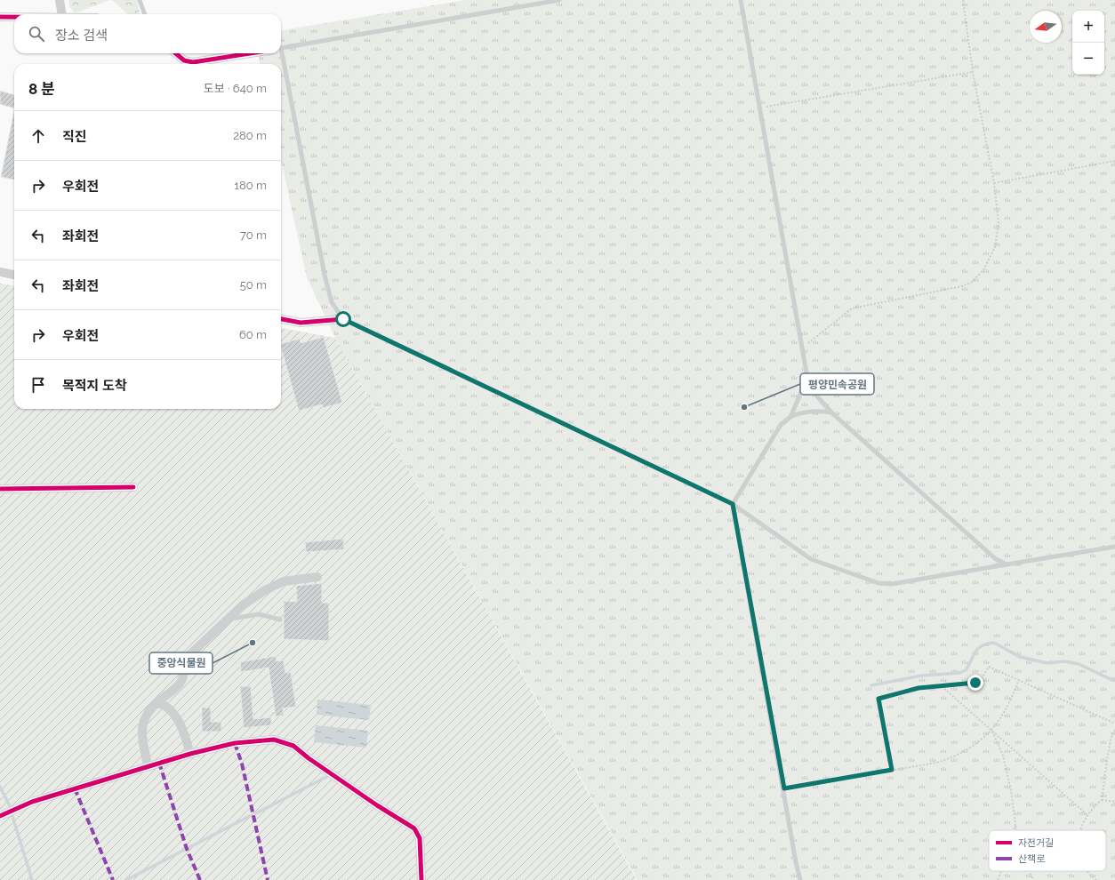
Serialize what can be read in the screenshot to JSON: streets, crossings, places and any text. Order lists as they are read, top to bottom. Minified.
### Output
{"places":["평양민속공원","중앙식물원"],"legend":["자전거길","산책로"],"north":"left","page":{"map_buttons":["+","−"],"search":"장소 검색","heading":["8 분","도보 · 640 m"],"list":[["직진","280 m"],["우회전","180 m"],["좌회전","70 m"],["좌회전","50 m"],["우회전","60 m"],"목적지 도착"]}}
